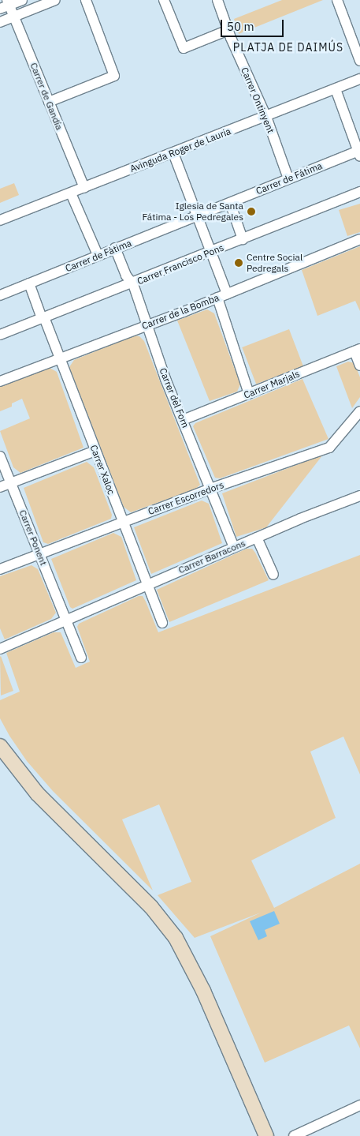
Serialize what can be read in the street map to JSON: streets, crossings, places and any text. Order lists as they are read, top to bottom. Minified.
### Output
{"streets":{"street":["Carrer de Gandía","Carrer Ontinyent","Avinguda Roger de Lauria","Carrer de Fátima","Carrer de Fàtima","Carrer Francisco Pons","Carrer de la Bomba","Carrer Marjals","Carrer del Forn","Carrer Xaloc","Carrer Escorredors","Carrer Ponent","Carrer Barracons"]},"crossings":[["Carrer de Gandía","Avinguda Roger de Lauria"],["Carrer Ontinyent","Avinguda Roger de Lauria"],["Carrer Ontinyent","Carrer de Fátima"],["Carrer de Fátima","Carrer de Fàtima"],["Carrer de Fàtima","Carrer del Forn"],["Carrer de Fàtima","Carrer Xaloc"],["Carrer Francisco Pons","Carrer del Forn"],["Carrer Francisco Pons","Carrer Xaloc"],["Carrer de la Bomba","Carrer del Forn"],["Carrer de la Bomba","Carrer Xaloc"],["Carrer Marjals","Carrer del Forn"],["Carrer del Forn","Carrer Escorredors"],["Carrer del Forn","Carrer Barracons"],["Carrer Xaloc","Carrer Escorredors"],["Carrer Xaloc","Carrer Barracons"],["Carrer Escorredors","Carrer Ponent"],["Carrer Ponent","Carrer Barracons"]],"districts":["PLATJA DE DAIMÚS"],"places":["Iglesia de Santa Fátima - Los Pedregales","Centre Social Pedregals"],"scale_bar":"50 m"}
